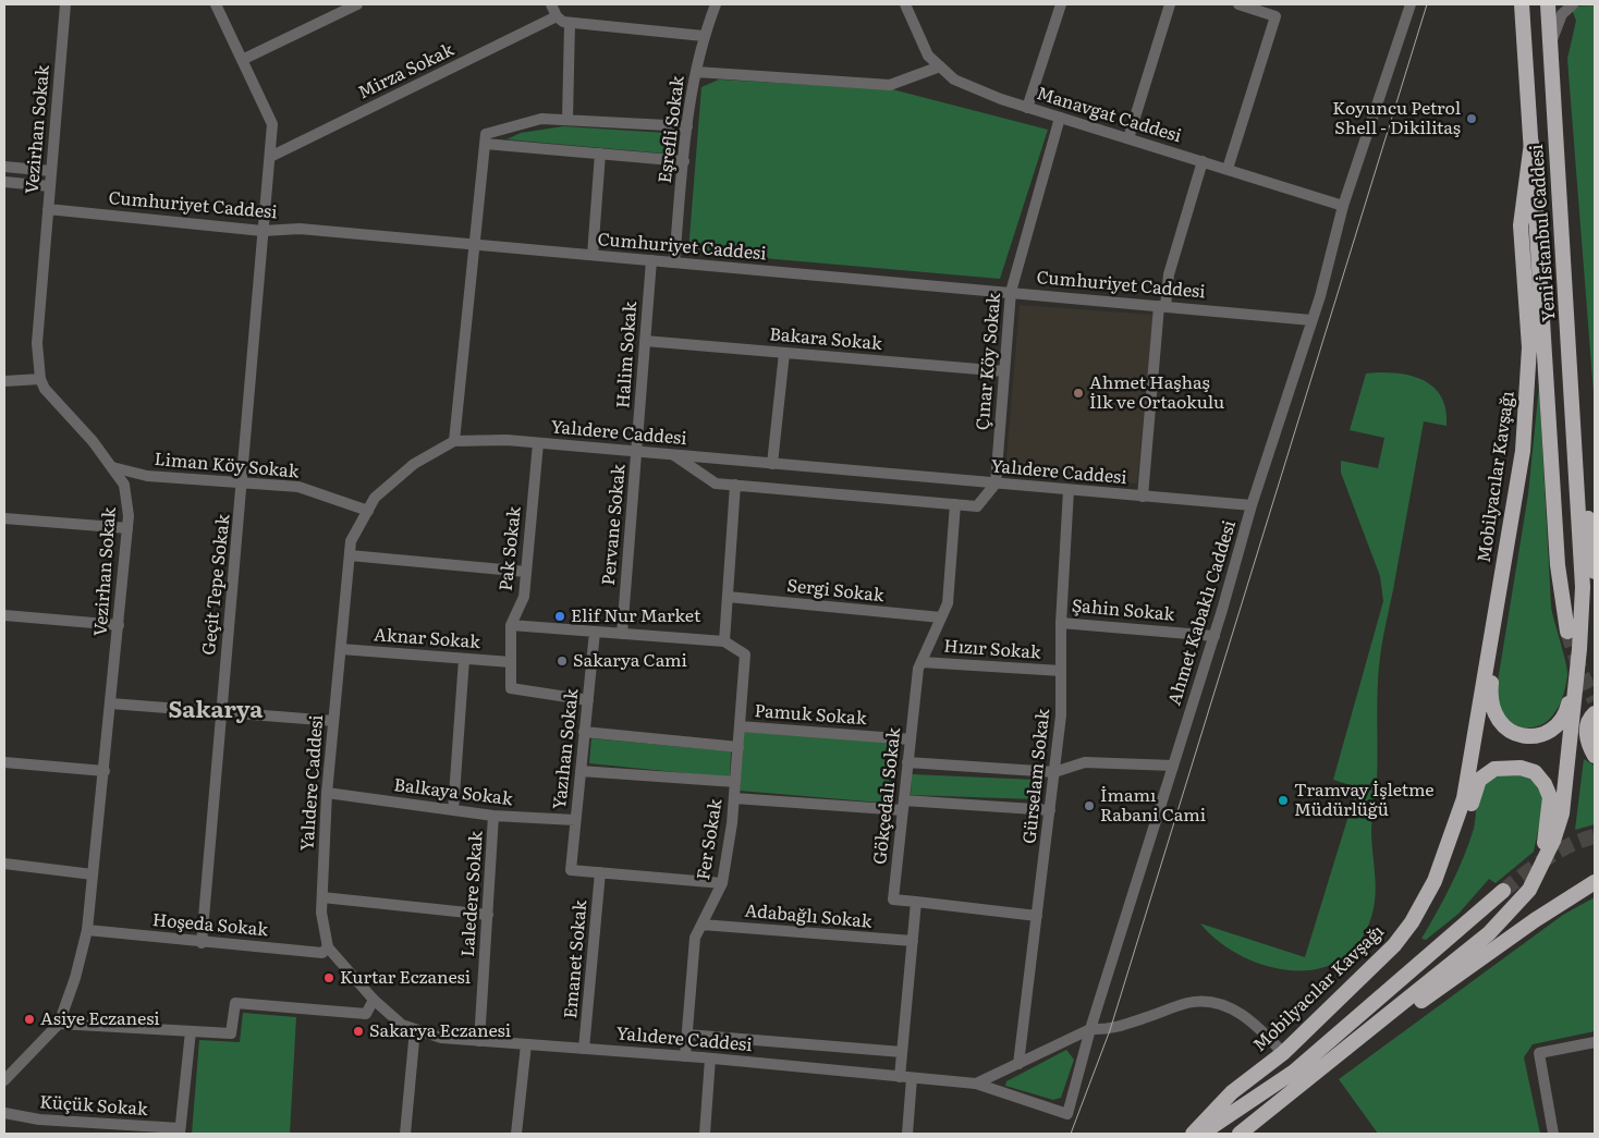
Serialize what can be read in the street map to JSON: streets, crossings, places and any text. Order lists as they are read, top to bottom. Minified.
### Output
{"streets":{"highway":["Yeni İstanbul Caddesi","Mobilyacılar Kavşağı"],"street":["Mirza Sokak","Manavgat Caddesi","Vezirhan Sokak","Eşrefli Sokak","Cumhuriyet Caddesi","Bakara Sokak","Halim Sokak","Çınar Köy Sokak","Yalıdere Caddesi","Liman Köy Sokak","Pervane Sokak","Pak Sokak","Geçit Tepe Sokak","Sergi Sokak","Şahin Sokak","Ahmet Kabaklı Caddesi","Aknar Sokak","Hızır Sokak","Pamuk Sokak","Yazıhan Sokak","Gürselam Sokak","Balkaya Sokak","Gökçedalı Sokak","Fer Sokak","Laledere Sokak","Adabağlı Sokak","Hoşeda Sokak","Emanet Sokak","Küçük Sokak"]},"crossings":[["Mirza Sokak","Geçit Tepe Sokak"],["Manavgat Caddesi","Çınar Köy Sokak"],["Manavgat Caddesi","Ahmet Kabaklı Caddesi"],["Vezirhan Sokak","Cumhuriyet Caddesi"],["Vezirhan Sokak","Liman Köy Sokak"],["Vezirhan Sokak","Hoşeda Sokak"],["Eşrefli Sokak","Cumhuriyet Caddesi"],["Cumhuriyet Caddesi","Halim Sokak"],["Cumhuriyet Caddesi","Çınar Köy Sokak"],["Cumhuriyet Caddesi","Geçit Tepe Sokak"],["Cumhuriyet Caddesi","Ahmet Kabaklı Caddesi"],["Yeni İstanbul Caddesi","Mobilyacılar Kavşağı"],["Bakara Sokak","Halim Sokak"],["Bakara Sokak","Çınar Köy Sokak"],["Halim Sokak","Yalıdere Caddesi"],["Halim Sokak","Pervane Sokak"],["Çınar Köy Sokak","Yalıdere Caddesi"],["Yalıdere Caddesi","Liman Köy Sokak"],["Yalıdere Caddesi","Mobilyacılar Kavşağı"],["Yalıdere Caddesi","Pervane Sokak"],["Yalıdere Caddesi","Pak Sokak"],["Yalıdere Caddesi","Ahmet Kabaklı Caddesi"],["Yalıdere Caddesi","Aknar Sokak"],["Yalıdere Caddesi","Gürselam Sokak"],["Yalıdere Caddesi","Balkaya Sokak"],["Yalıdere Caddesi","Fer Sokak"],["Yalıdere Caddesi","Laledere Sokak"],["Yalıdere Caddesi","Hoşeda Sokak"],["Yalıdere Caddesi","Emanet Sokak"],["Liman Köy Sokak","Geçit Tepe Sokak"],["Pak Sokak","Aknar Sokak"],["Pak Sokak","Yazıhan Sokak"],["Geçit Tepe Sokak","Hoşeda Sokak"],["Sergi Sokak","Gökçedalı Sokak"],["Şahin Sokak","Ahmet Kabaklı Caddesi"],["Şahin Sokak","Gürselam Sokak"],["Hızır Sokak","Gürselam Sokak"],["Hızır Sokak","Gökçedalı Sokak"],["Pamuk Sokak","Gökçedalı Sokak"],["Pamuk Sokak","Fer Sokak"],["Yazıhan Sokak","Balkaya Sokak"],["Yazıhan Sokak","Emanet Sokak"],["Balkaya Sokak","Laledere Sokak"],["Fer Sokak","Adabağlı Sokak"]],"districts":["Sakarya"],"places":["Koyuncu Petrol Shell - Dikilitaş","Ahmet Haşhaş İlk ve Ortaokulu","Elif Nur Market","Sakarya Cami","Tramvay İşletme Müdürlüğü","İmamı Rabani Cami","Kurtar Eczanesi","Asiye Eczanesi","Sakarya Eczanesi"]}
